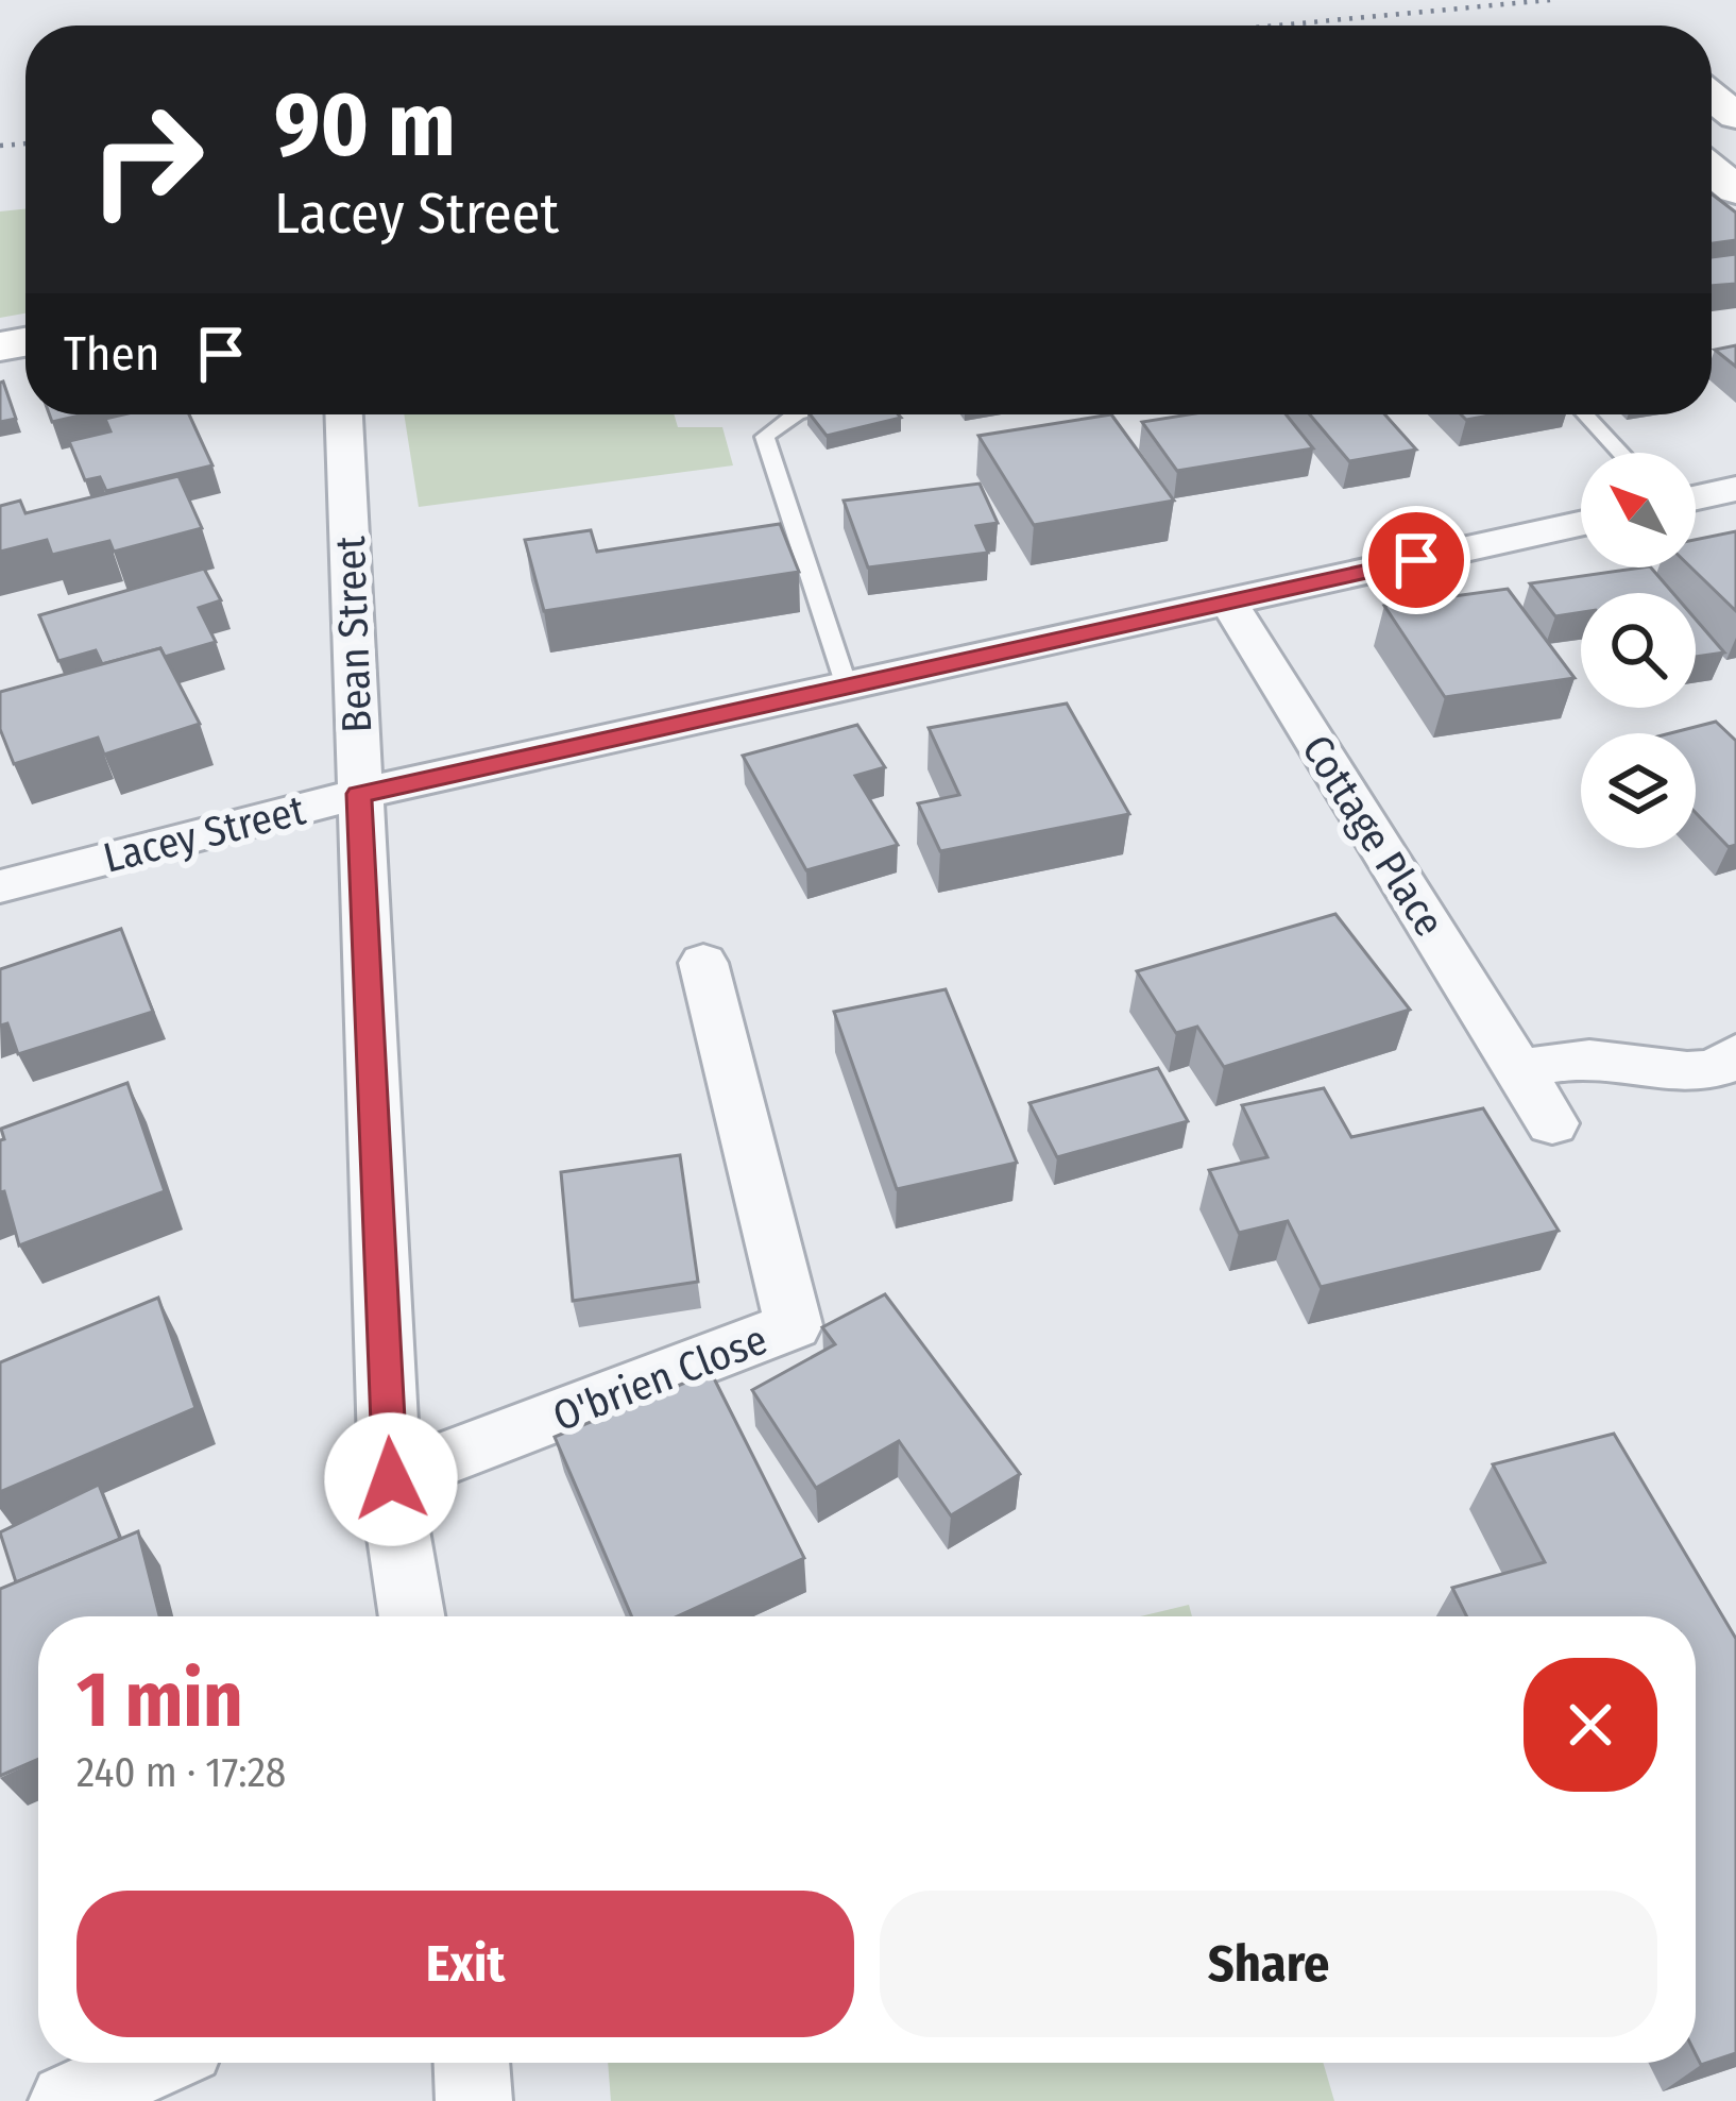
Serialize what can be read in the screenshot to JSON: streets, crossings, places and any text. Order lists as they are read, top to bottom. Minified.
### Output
{"streets":{"street":["Bean Street","Lacey Street","Cottage Place","O'brien Close"]},"crossings":[["Bean Street","Lacey Street"],["Bean Street","O'brien Close"],["Lacey Street","Cottage Place"]],"north":"top left","page":{"turn":["90 m","Lacey Street"],"then":"Then","heading":["1 min","240 m · 17:28"],"buttons":["Exit","Share"]}}
